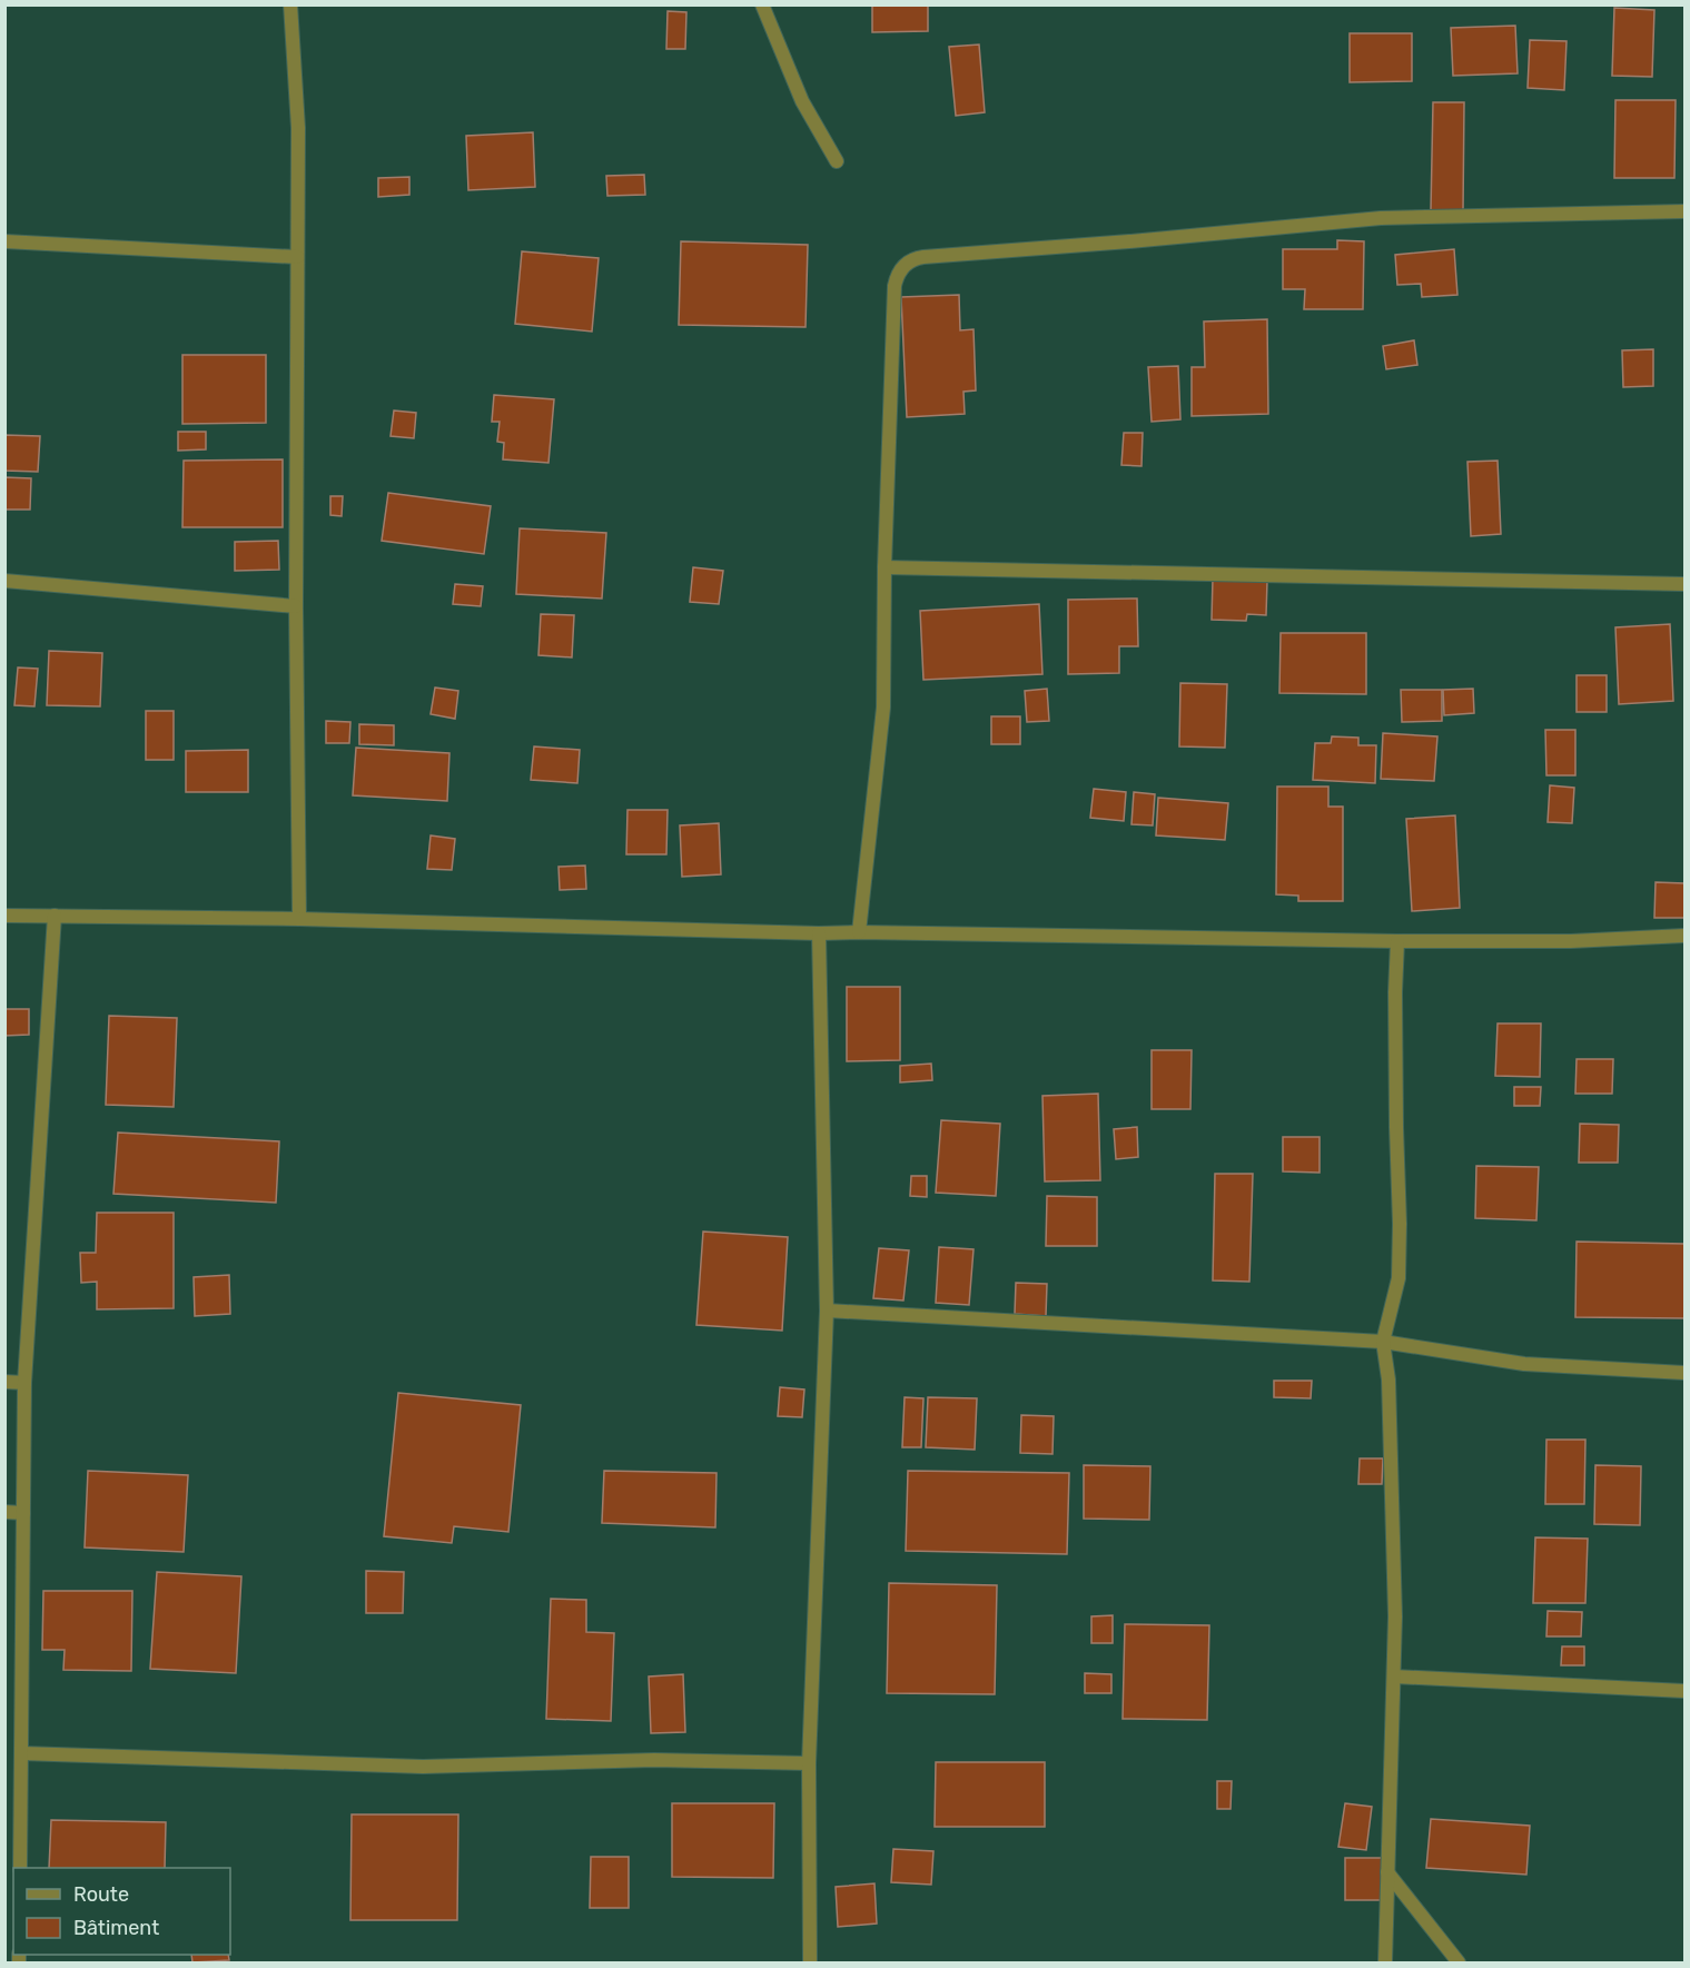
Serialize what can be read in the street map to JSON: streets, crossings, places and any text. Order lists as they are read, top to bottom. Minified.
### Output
{"legend":["Route","Bâtiment"]}
